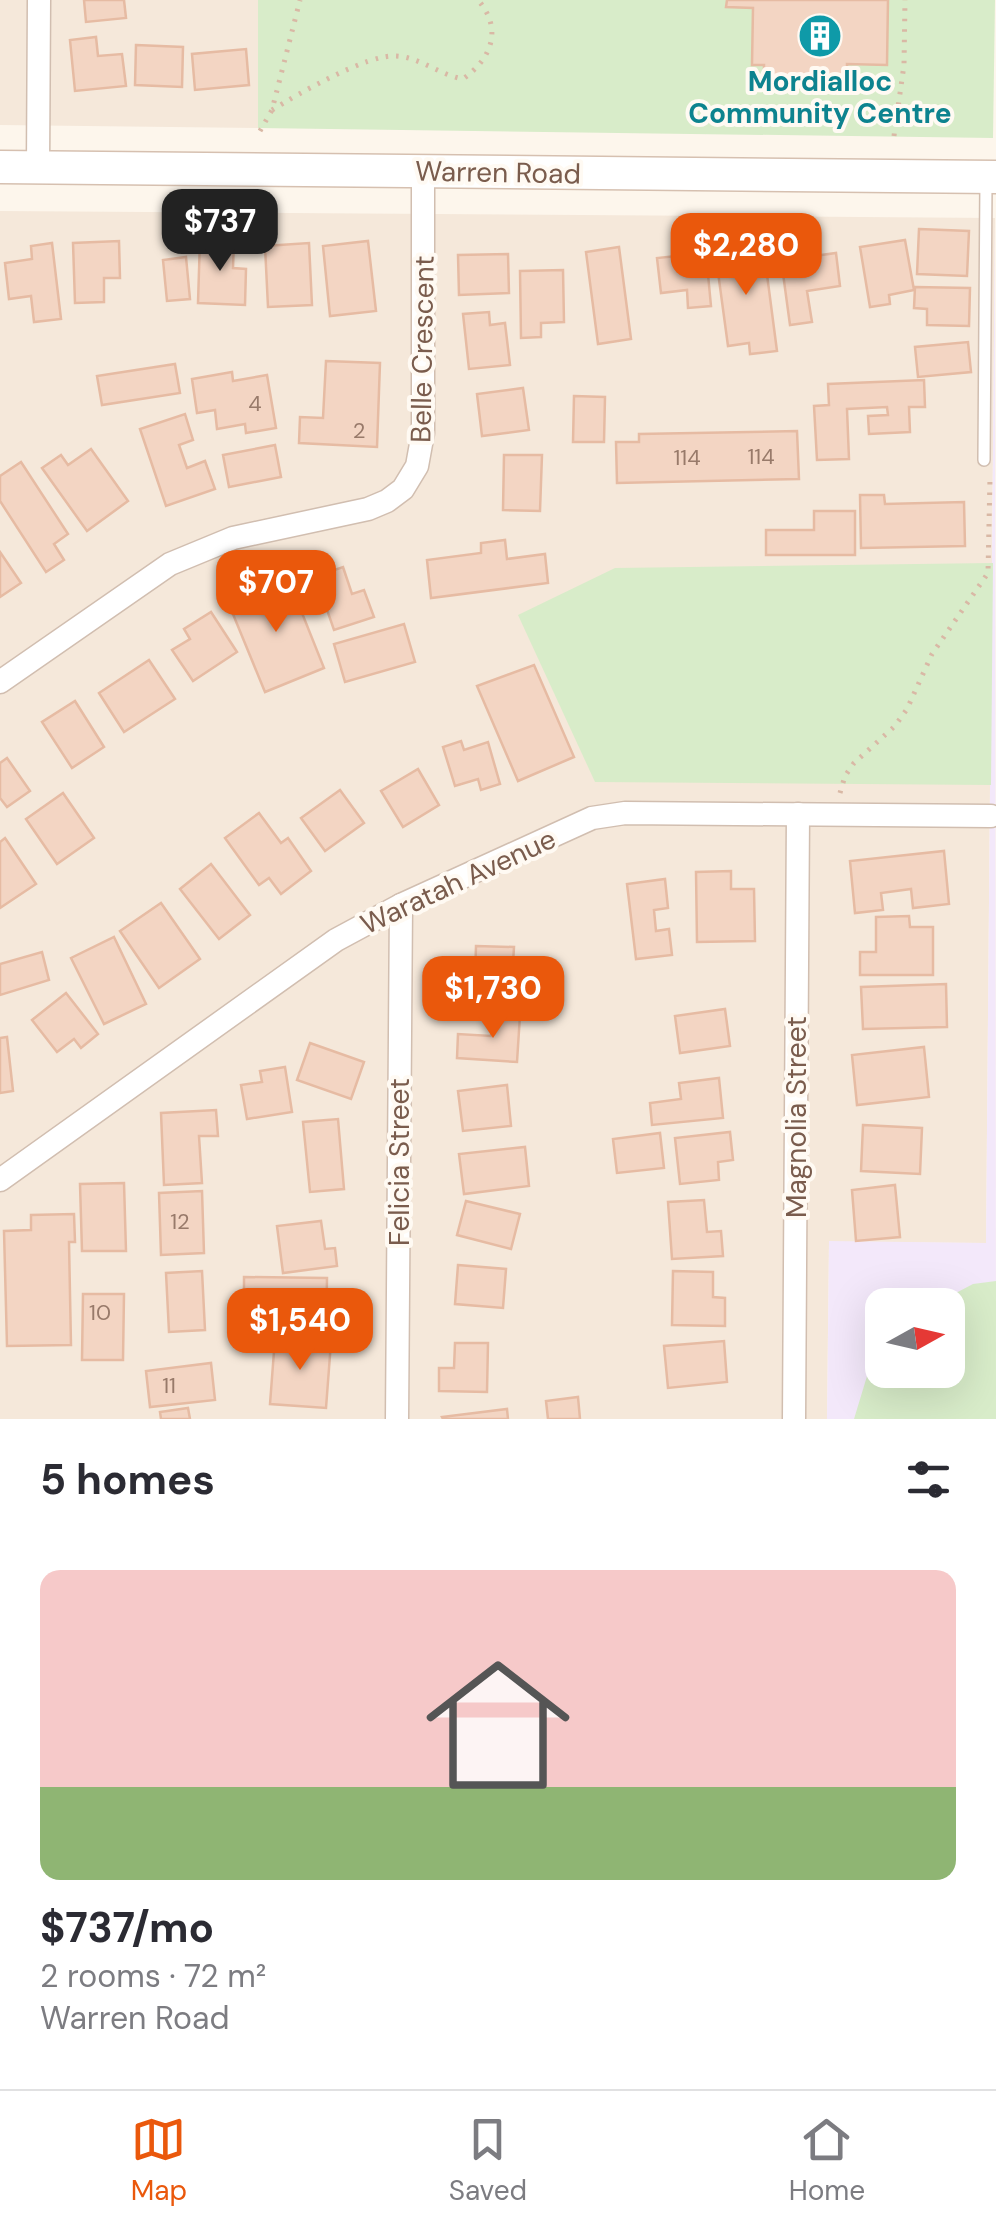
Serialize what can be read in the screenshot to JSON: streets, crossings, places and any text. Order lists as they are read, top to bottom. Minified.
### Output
{"streets":{"street":["Warren Road","Belle Crescent","Waratah Avenue","Magnolia Street","Felicia Street"]},"crossings":[["Warren Road","Belle Crescent"],["Waratah Avenue","Magnolia Street"],["Waratah Avenue","Felicia Street"]],"places":{"building":["Mordialloc Community Centre"]},"house_numbers":["4","2","114","114","12","10","11"],"north":"right","page":{"price":["$737","$2,280","$707","$1,730","$1,540"],"heading":"5 homes","list":[{"name":"$737/mo","note":"2 rooms · 72 m² · Warren Road"}],"tabs":["Map","Saved","Home"]}}
